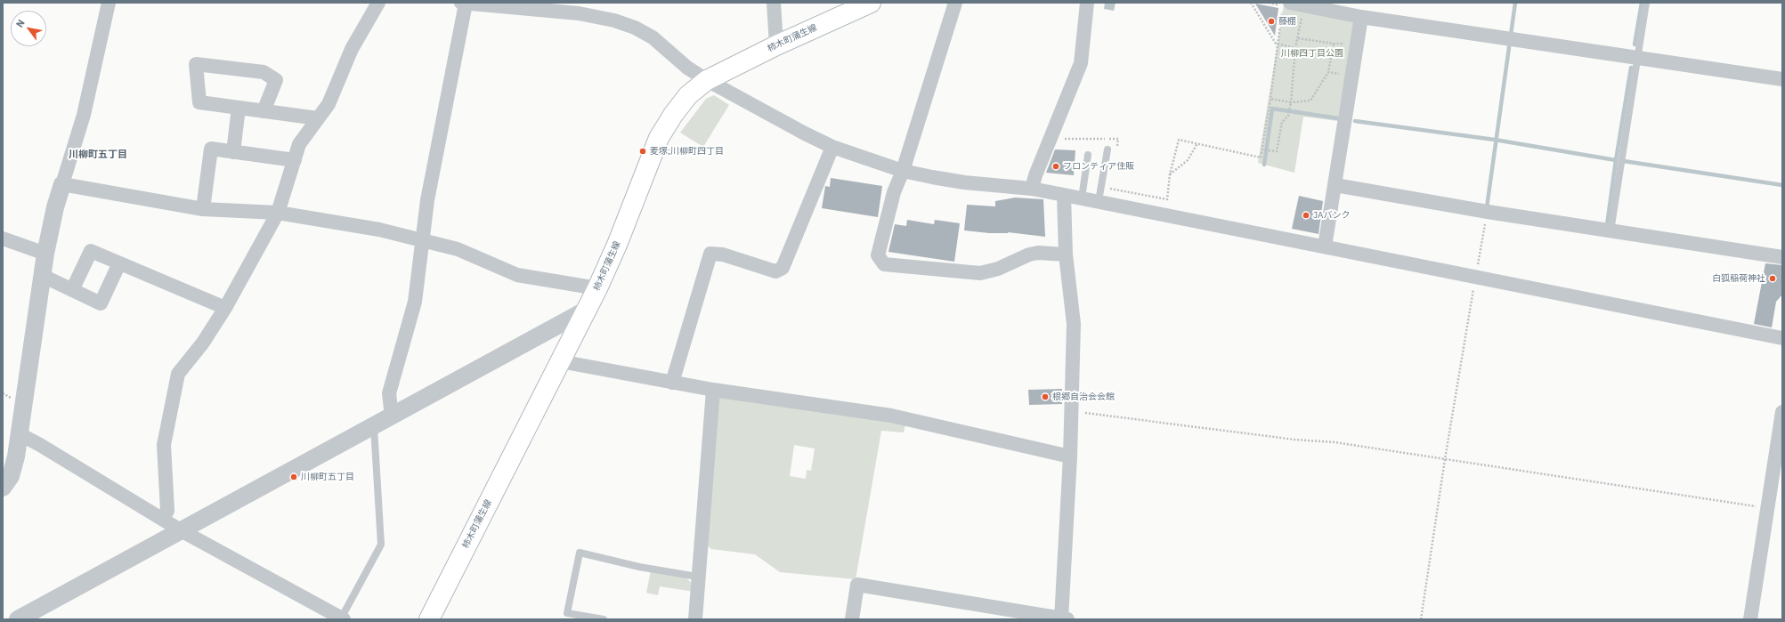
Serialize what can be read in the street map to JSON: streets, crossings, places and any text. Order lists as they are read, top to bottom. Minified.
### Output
{"streets":{"main road":["柿木町蒲生線"]},"districts":["川柳町五丁目"],"parks":["川柳四丁目公園"],"places":["藤棚","麦塚;川柳町四丁目","フロンティア住販","JAバンク","白狐稲荷神社","根郷自治会会館","川柳町五丁目"],"north":"top left"}
